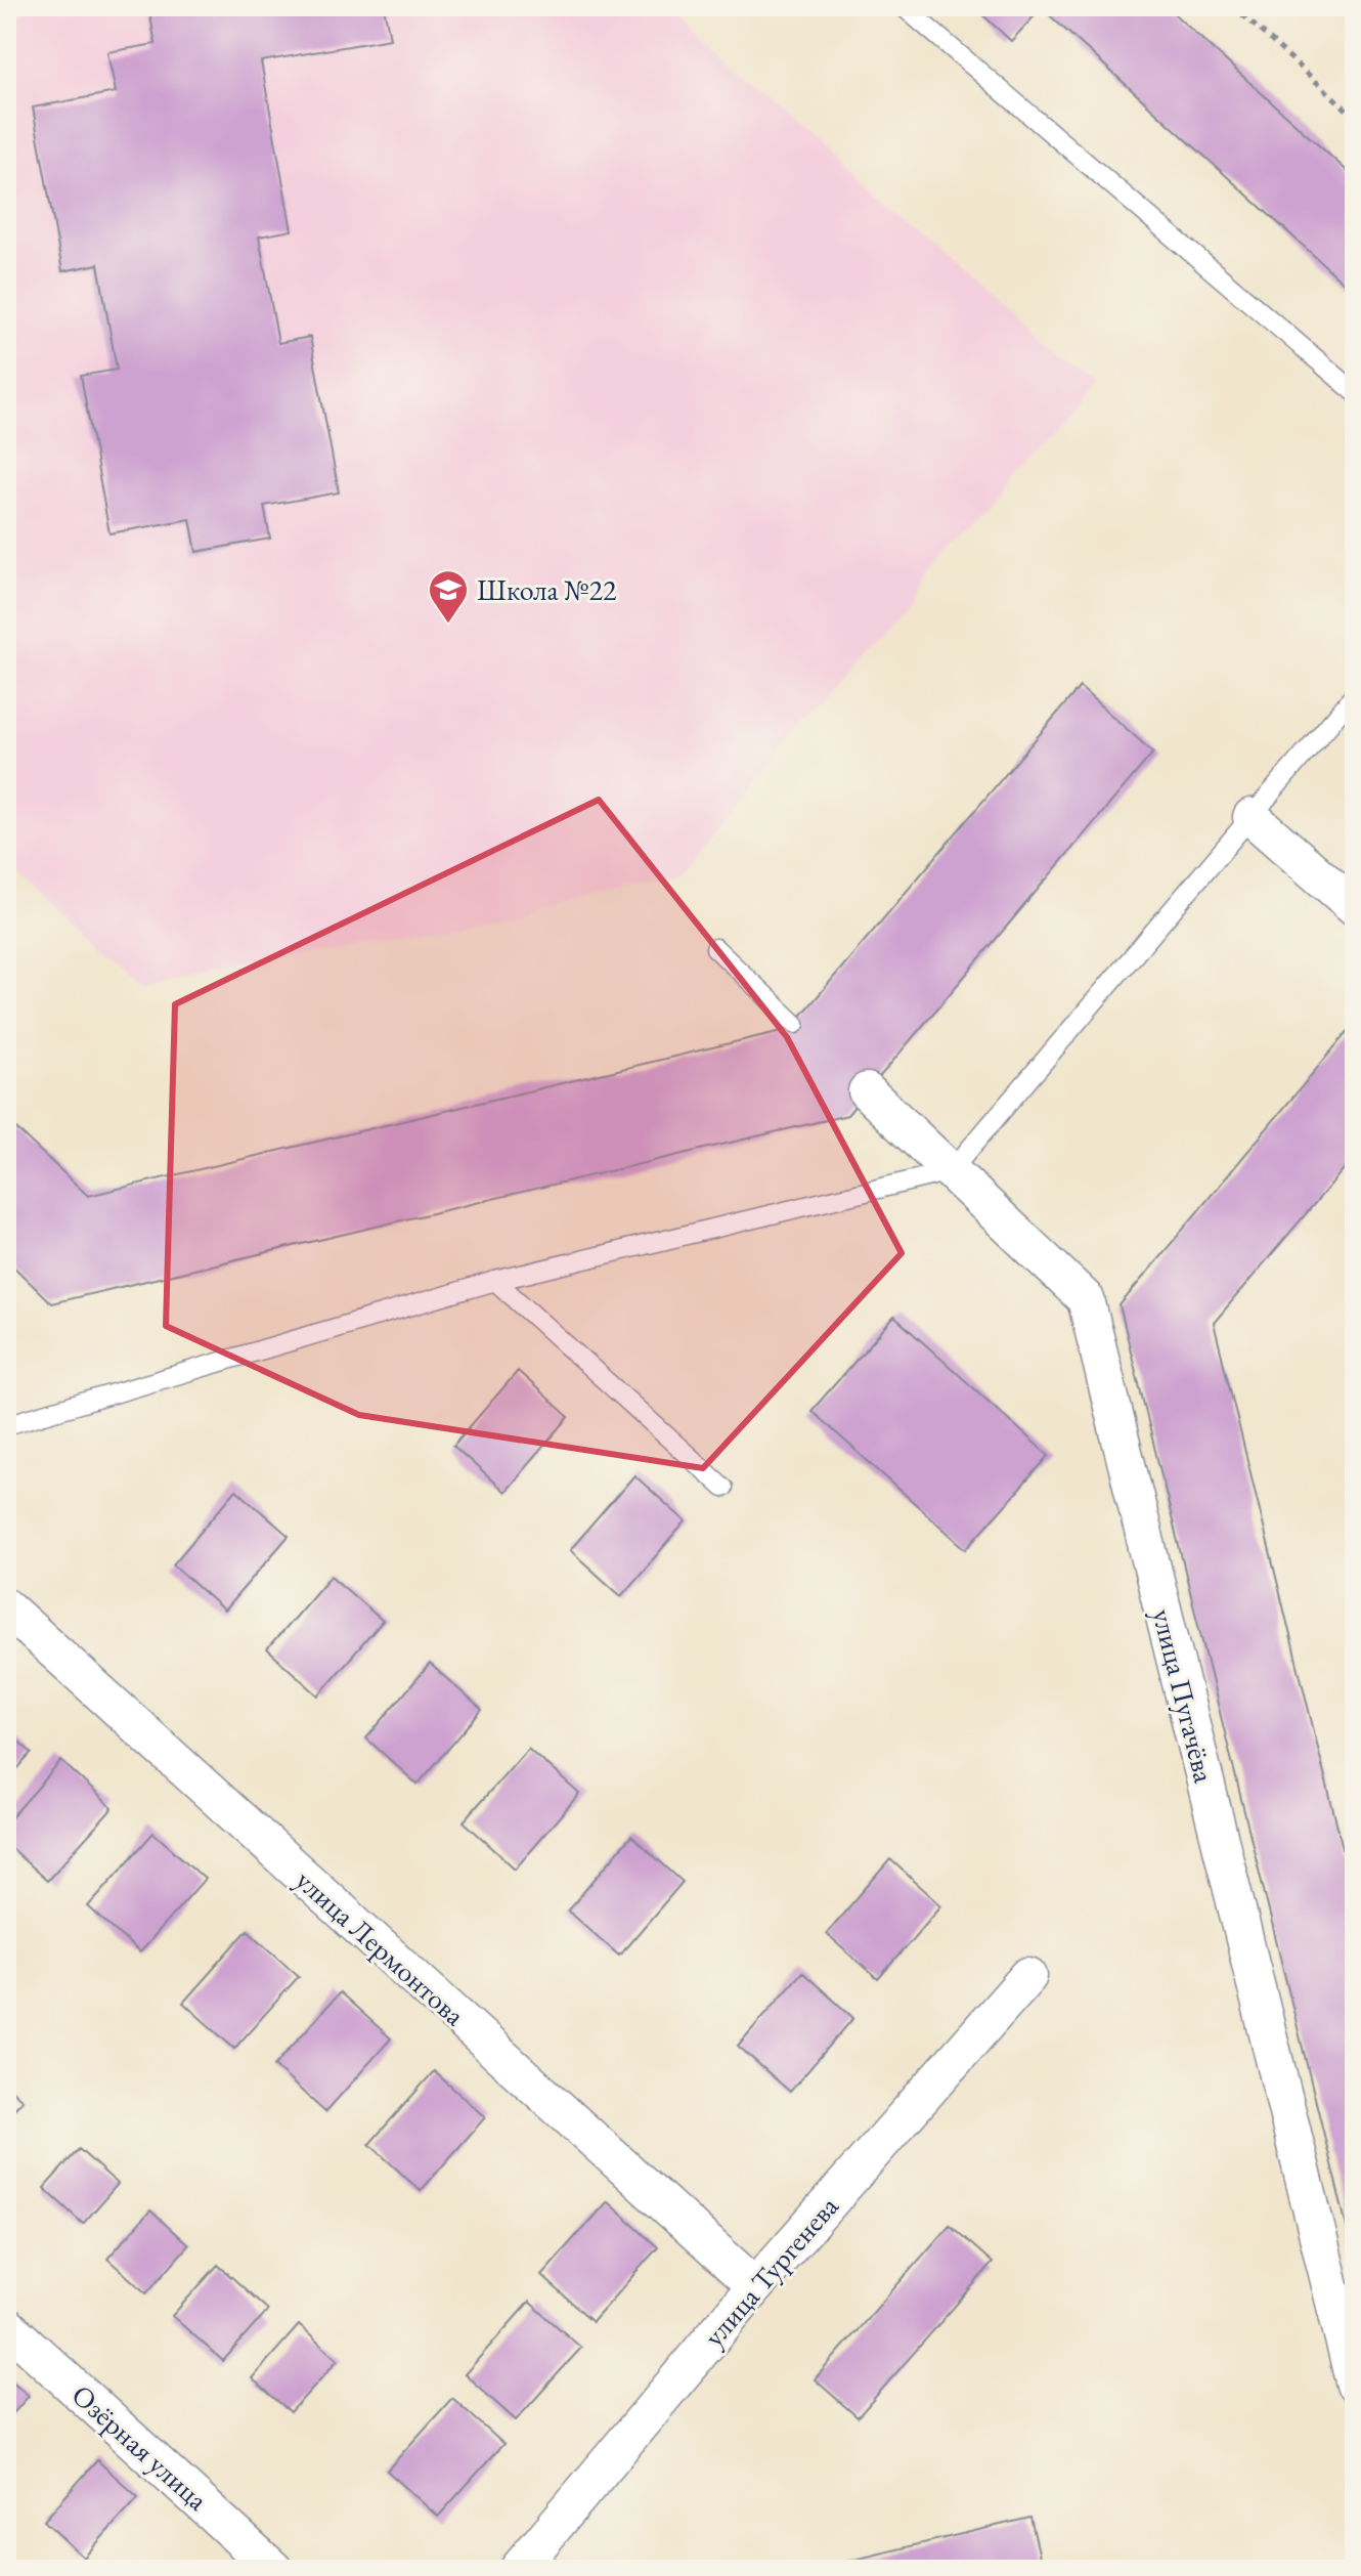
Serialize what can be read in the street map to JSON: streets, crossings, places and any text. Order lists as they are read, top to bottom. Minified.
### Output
{"streets":{"street":["улица Пугачёва","улица Лермонтова","улица Тургенева","Озёрная улица"]},"crossings":[["улица Лермонтова","улица Тургенева"]],"places":{"school or university":["Школа №22"]}}
